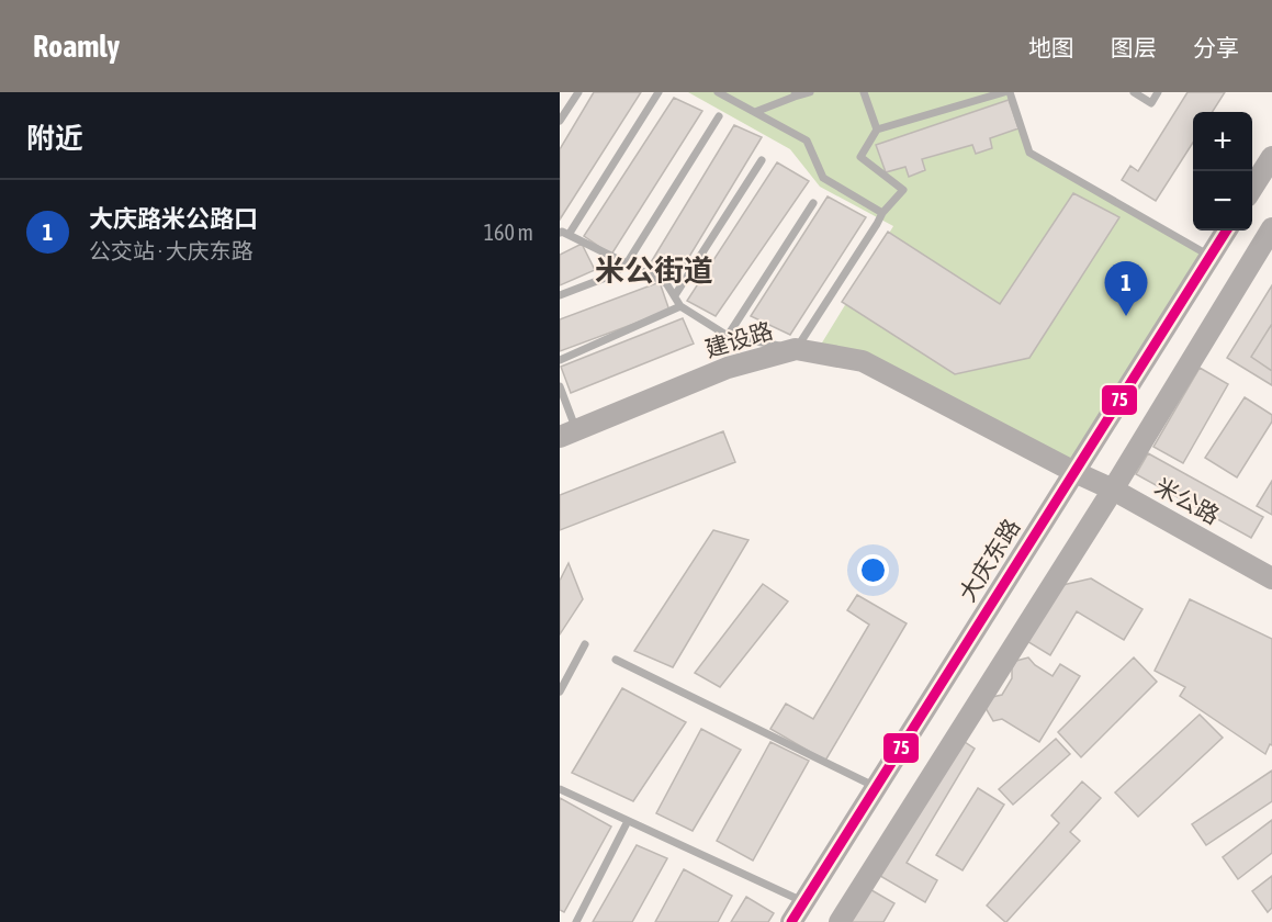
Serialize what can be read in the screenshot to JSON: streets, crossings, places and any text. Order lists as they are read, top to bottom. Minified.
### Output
{"streets":{"main road":["建设路","米公路","大庆东路"]},"crossings":[["建设路","米公路"],["建设路","大庆东路"],["米公路","大庆东路"]],"districts":["米公街道"],"lines":["transit line 75"],"page":{"header":"Roamly","nav":["地图","图层","分享"],"heading":"附近","map_buttons":["+","−"],"list":[{"mark":"1","name":"大庆路米公路口","note":"公交站 · 大庆东路","value":"160 m"}],"pins":"1"}}
